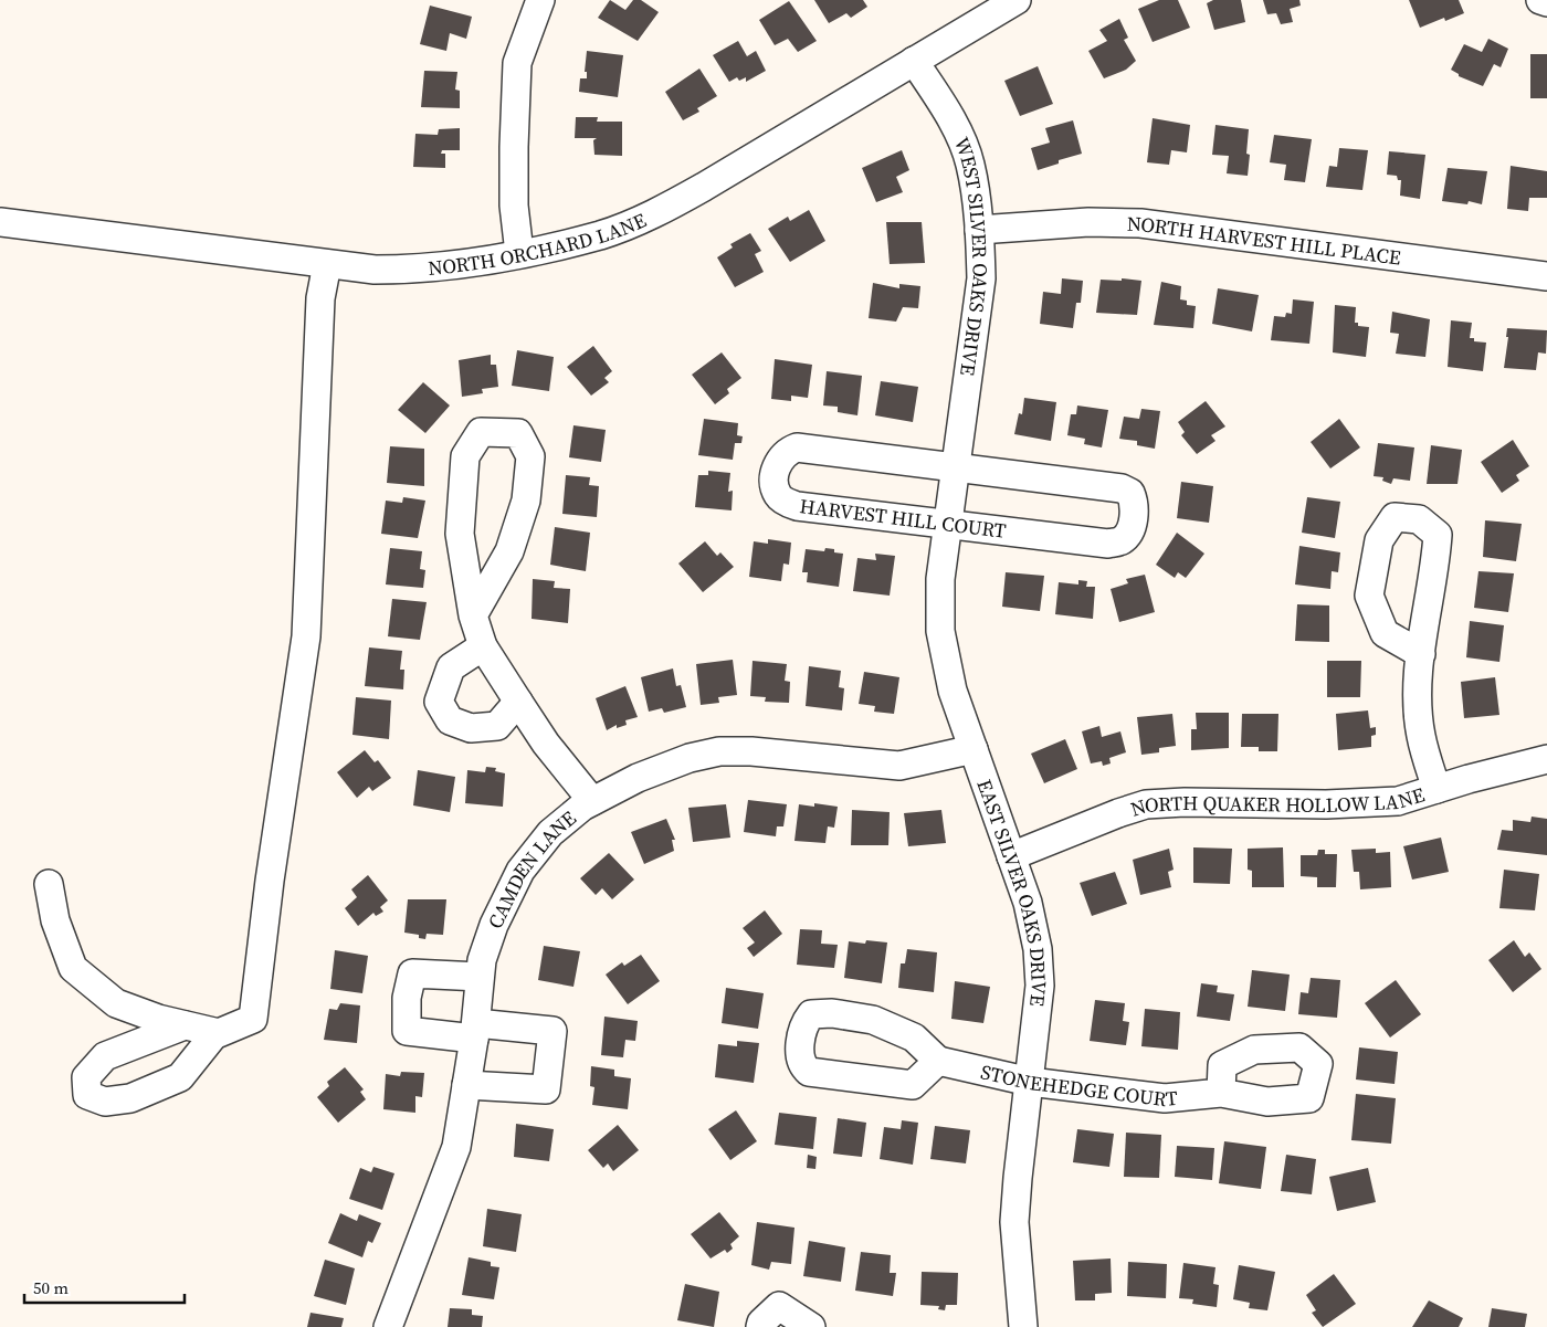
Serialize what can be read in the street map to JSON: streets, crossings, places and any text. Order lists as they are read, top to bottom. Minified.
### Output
{"streets":{"street":["NORTH HARVEST HILL PLACE","NORTH ORCHARD LANE","WEST SILVER OAKS DRIVE","HARVEST HILL COURT","NORTH QUAKER HOLLOW LANE","CAMDEN LANE","EAST SILVER OAKS DRIVE","STONEHEDGE COURT"]},"crossings":[["NORTH HARVEST HILL PLACE","WEST SILVER OAKS DRIVE"],["NORTH ORCHARD LANE","WEST SILVER OAKS DRIVE"],["WEST SILVER OAKS DRIVE","HARVEST HILL COURT"],["WEST SILVER OAKS DRIVE","EAST SILVER OAKS DRIVE"],["HARVEST HILL COURT","EAST SILVER OAKS DRIVE"],["NORTH QUAKER HOLLOW LANE","EAST SILVER OAKS DRIVE"],["CAMDEN LANE","EAST SILVER OAKS DRIVE"],["EAST SILVER OAKS DRIVE","STONEHEDGE COURT"]],"scale_bar":"50 m"}
